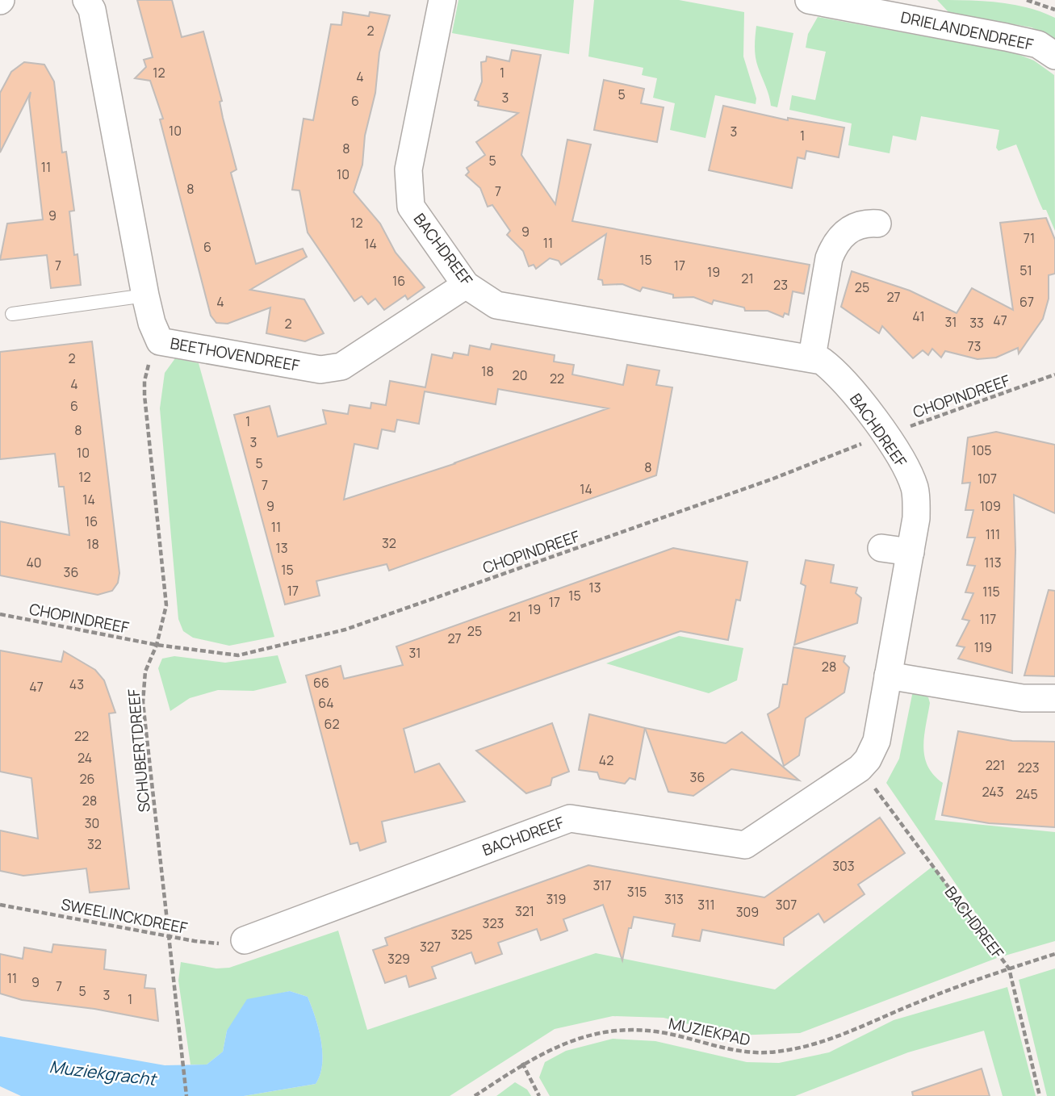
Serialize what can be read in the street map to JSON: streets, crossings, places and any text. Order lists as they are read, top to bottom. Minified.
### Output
{"streets":{"street":["DRIELANDENDREEF","BACHDREEF","BEETHOVENDREEF"],"path":["CHOPINDREEF","SCHUBERTDREEF","SWEELINCKDREEF","MUZIEKPAD"]},"crossings":[["BACHDREEF","BEETHOVENDREEF"],["BACHDREEF","CHOPINDREEF"],["BACHDREEF","SWEELINCKDREEF"],["BACHDREEF","MUZIEKPAD"],["BEETHOVENDREEF","SCHUBERTDREEF"],["CHOPINDREEF","SCHUBERTDREEF"],["SCHUBERTDREEF","SWEELINCKDREEF"]],"water":["Muziekgracht"],"house_numbers":["2","12","1","4","5","3","6","10","3","1","8","5","11","10","8","7","9","12","9","71","11","14","6","15","7","17","51","19","21","16","23","25","27","4","67","41","47","31","33","2","73","2","18","20","22","4","6","1","8","3","105","10","5","8","12","107","7","14","14","9","109","16","11","111","32","18","13","40","113","15","36","13","17","115","15","17","19","21","117","25","27","119","31","28","66","43","47","64","62","22","24","42","221","223","36","26","243","245","28","30","32","303","317","315","319","313","311","307","321","309","323","325","327","329","11","9","7","5","3","1"]}
